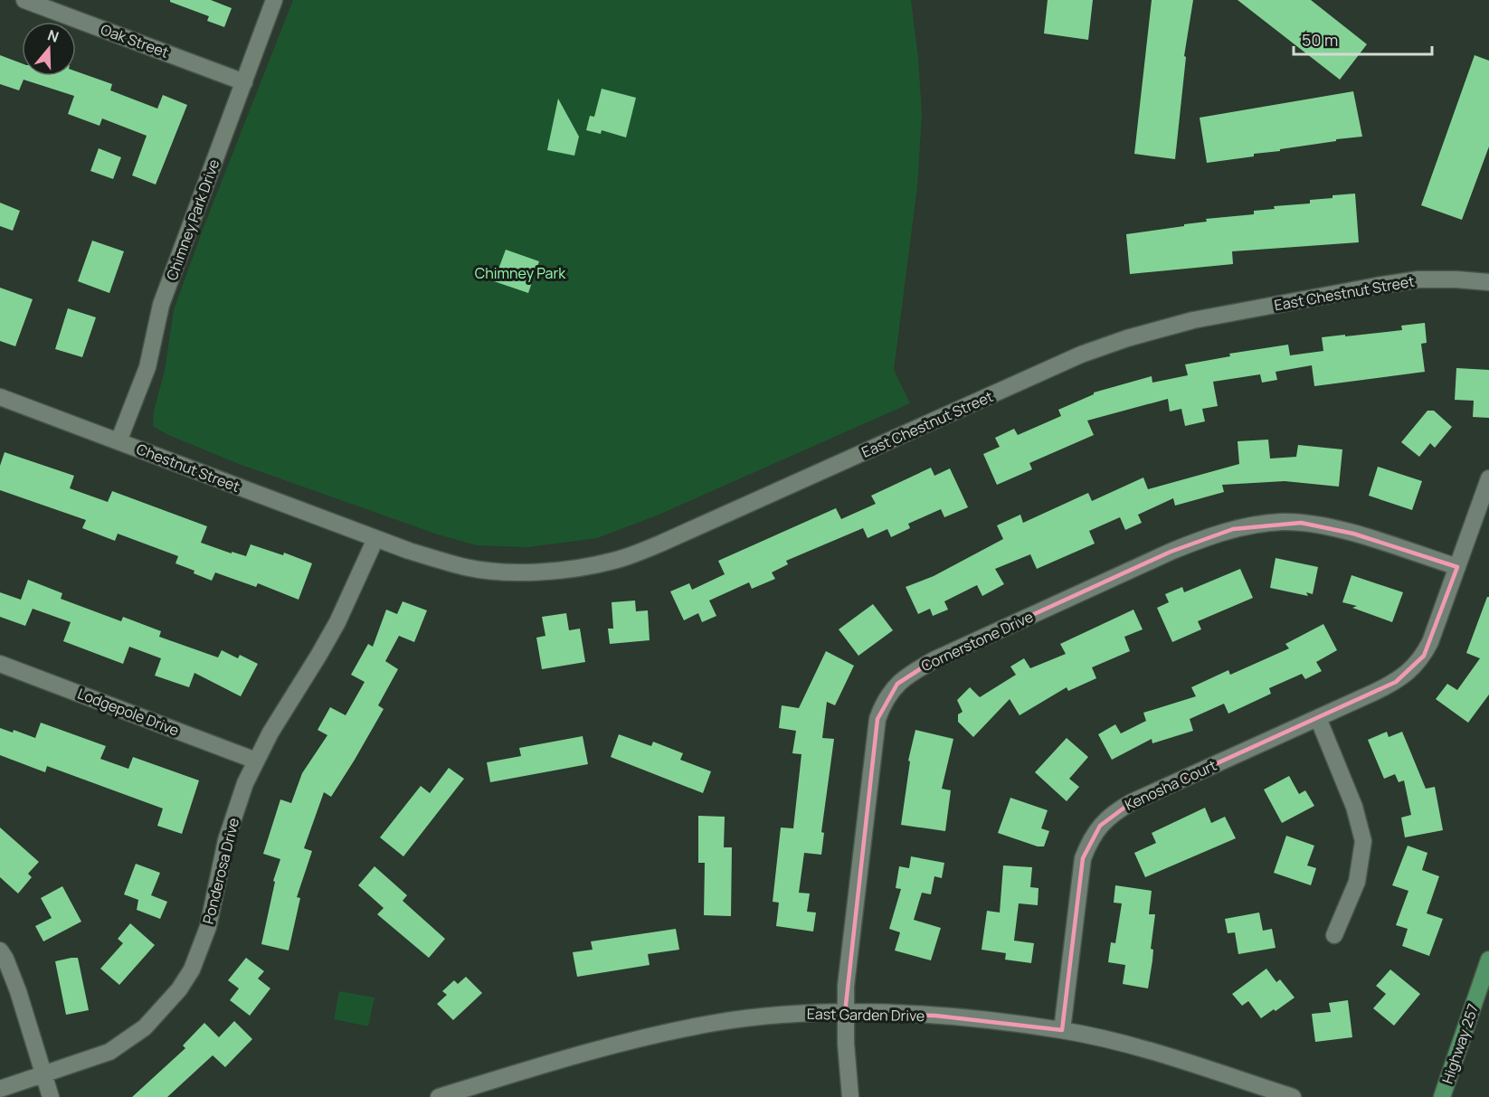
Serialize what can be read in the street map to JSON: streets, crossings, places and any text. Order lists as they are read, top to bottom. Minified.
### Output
{"streets":{"main road":["Highway 257"],"street":["Oak Street","Chimney Park Drive","East Chestnut Street","Chestnut Street","Cornerstone Drive","Lodgepole Drive","Kenosha Court","Ponderosa Drive","East Garden Drive"]},"crossings":[["Oak Street","Chimney Park Drive"],["Chimney Park Drive","Chestnut Street"],["East Chestnut Street","Chestnut Street"],["East Chestnut Street","Ponderosa Drive"],["Chestnut Street","Ponderosa Drive"],["Cornerstone Drive","Kenosha Court"],["Cornerstone Drive","East Garden Drive"],["Lodgepole Drive","Ponderosa Drive"],["Kenosha Court","East Garden Drive"]],"parks":["Chimney Park"],"scale_bar":"50 m","north":"top"}
